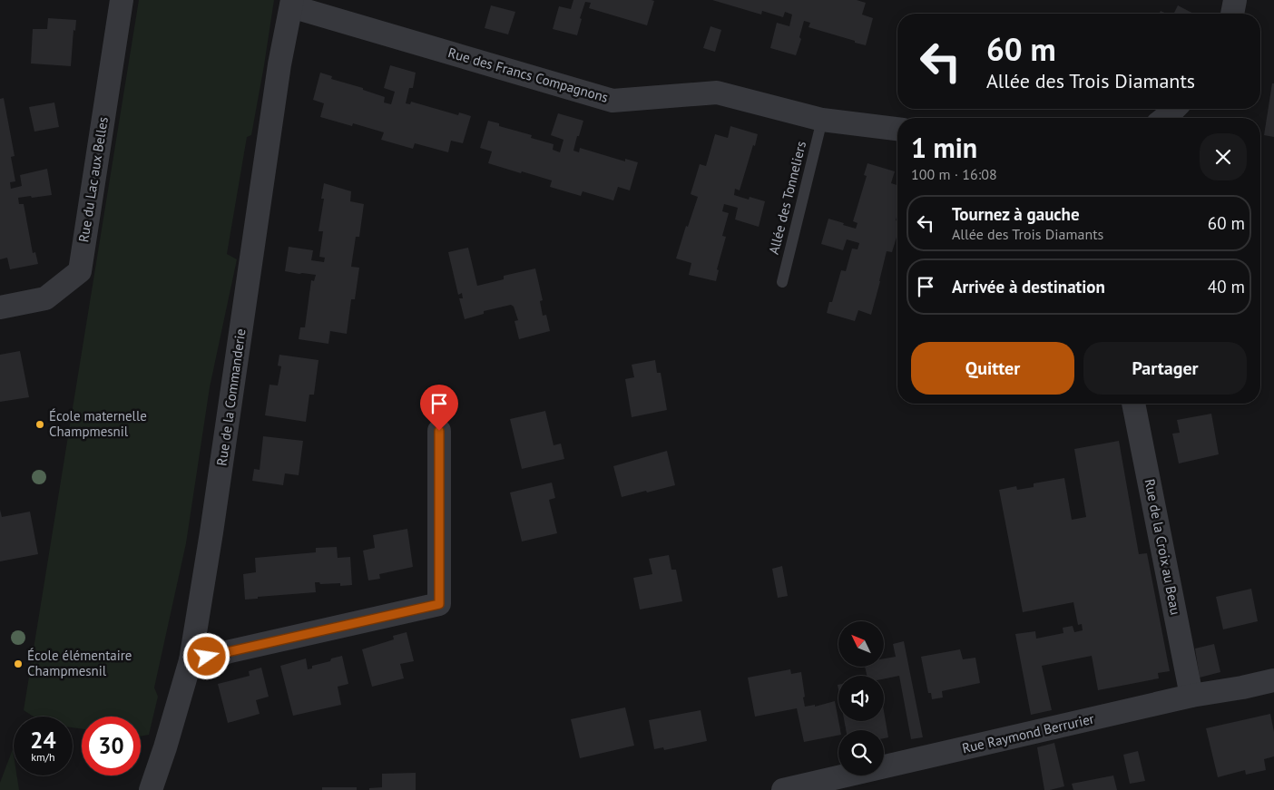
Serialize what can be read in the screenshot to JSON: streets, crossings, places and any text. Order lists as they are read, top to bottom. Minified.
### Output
{"streets":{"street":["Rue des Francs Compagnons","Rue du Lac aux Belles","Rue de la Commanderie","Rue de la Croix au Beau","Rue Raymond Berrurier"],"lane":["Allée des Tonneliers"]},"crossings":[["Rue des Francs Compagnons","Allée des Tonneliers"],["Rue des Francs Compagnons","Rue de la Commanderie"],["Rue de la Croix au Beau","Rue Raymond Berrurier"]],"places":["École maternelle Champmesnil","École élémentaire Champmesnil"],"north":"top left","page":{"turn":["60 m","Allée des Trois Diamants"],"heading":["1 min","100 m · 16:08"],"list":[{"name":"Tournez à gauche","note":"Allée des Trois Diamants","value":"60 m"},{"name":"Arrivée à destination","value":"40 m"}],"buttons":["Quitter","Partager"],"speed":"24 km/h","limit":"30"}}
